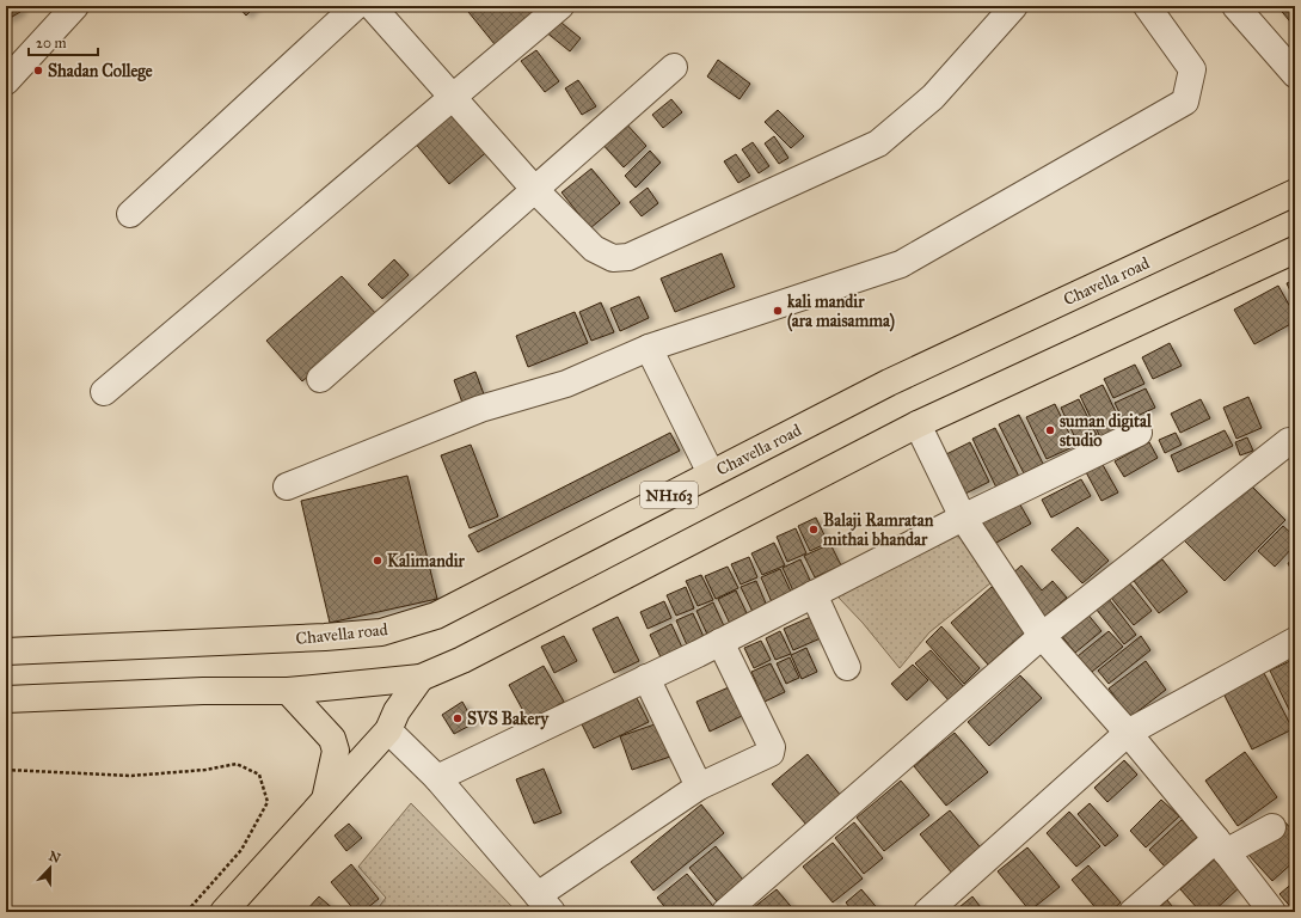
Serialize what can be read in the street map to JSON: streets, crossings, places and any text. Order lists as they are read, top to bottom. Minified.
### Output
{"streets":{"main road":["Chavella road","NH163"]},"places":["Shadan College","kali mandir (ara maisamma)","suman digital studio","Balaji Ramratan mithai bhandar","Kalimandir","SVS Bakery"],"scale_bar":"20 m","north":"top"}
